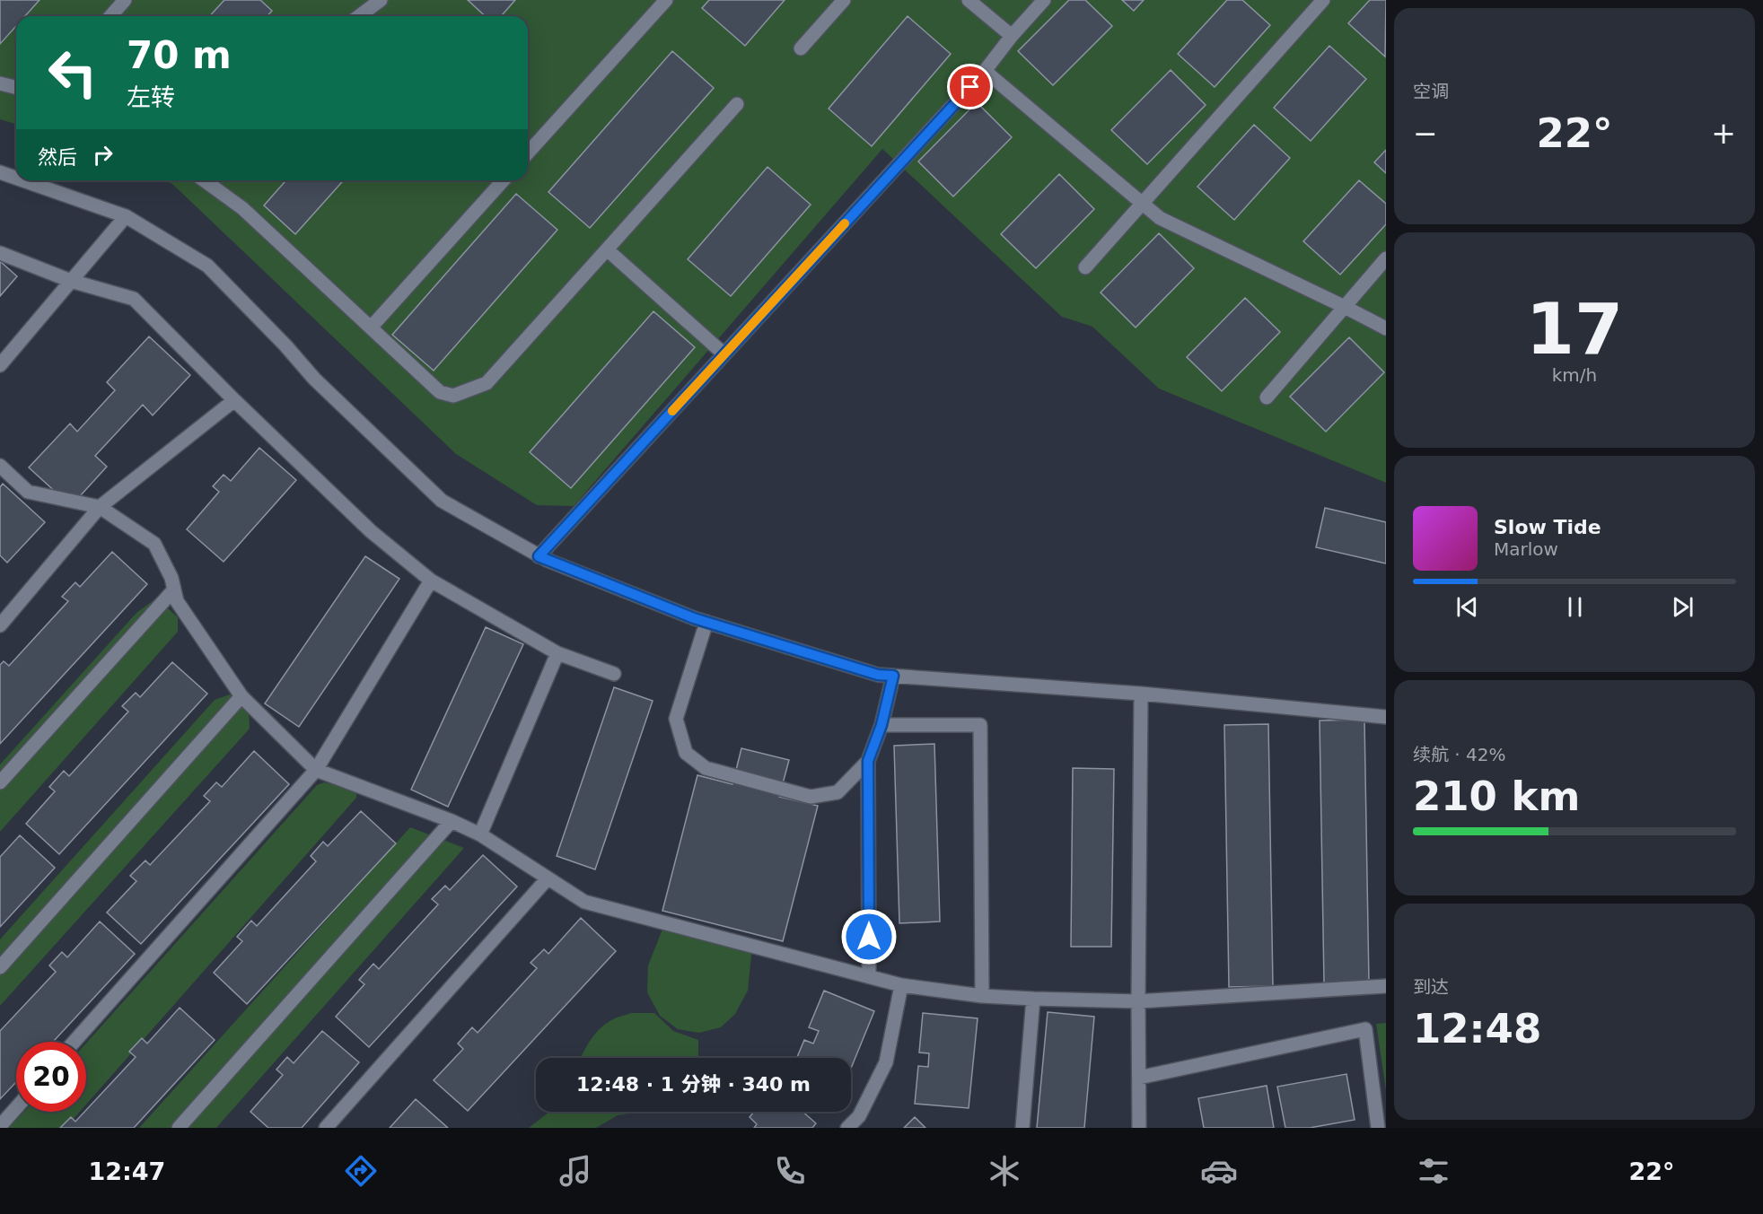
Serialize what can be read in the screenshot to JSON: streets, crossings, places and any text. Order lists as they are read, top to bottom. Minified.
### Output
{"page":{"tile":["空调",["17","km/h"],["续航 · 42%","210 km"],["到达","12:48"]],"turn":["70 m","左转"],"heat":["−","22°","+"],"then":"然后","song":["Slow Tide","Marlow"],"limit":"20","trip":"12:48 · 1 分钟 · 340 m","tabs":["12:47","22°"]}}
